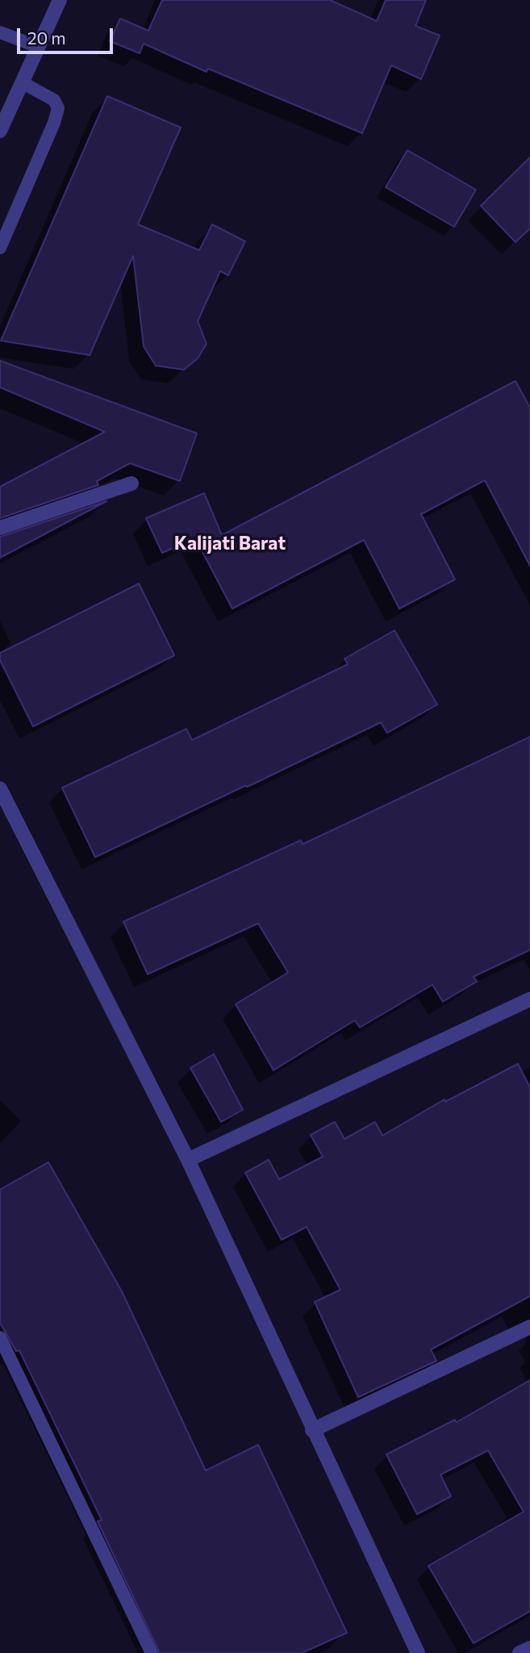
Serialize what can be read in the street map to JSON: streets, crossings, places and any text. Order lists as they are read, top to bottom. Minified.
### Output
{"districts":["Kalijati Barat"],"scale_bar":"20 m"}
